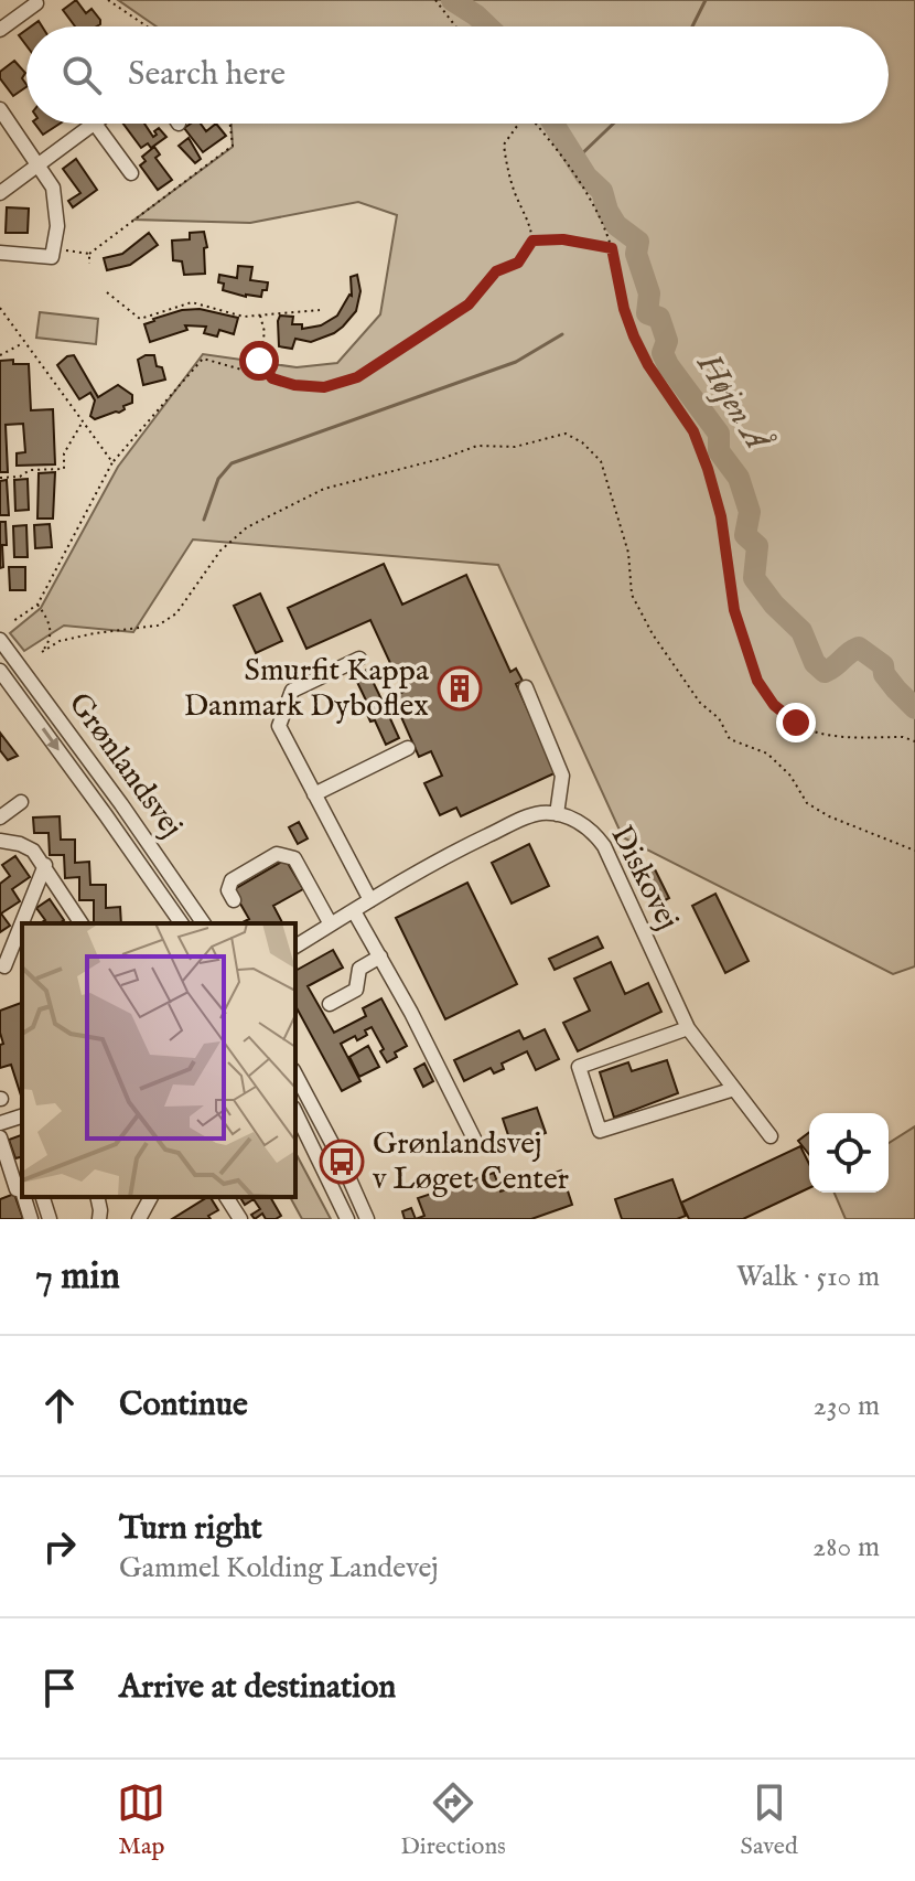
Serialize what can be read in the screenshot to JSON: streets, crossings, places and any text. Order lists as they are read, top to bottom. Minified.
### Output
{"streets":{"street":["Grønlandsvej","Diskovej"]},"water":["Højen Å"],"places":{"building":["Smurfit Kappa Danmark Dyboflex"],"bus stop":["Grønlandsvej v Løget Center"]},"page":{"search":"Search here","heading":["7 min","Walk · 510 m"],"list":[["Continue","230 m"],["Turn right","Gammel Kolding Landevej","280 m"],"Arrive at destination"],"nav":["Map","Directions","Saved"]}}
